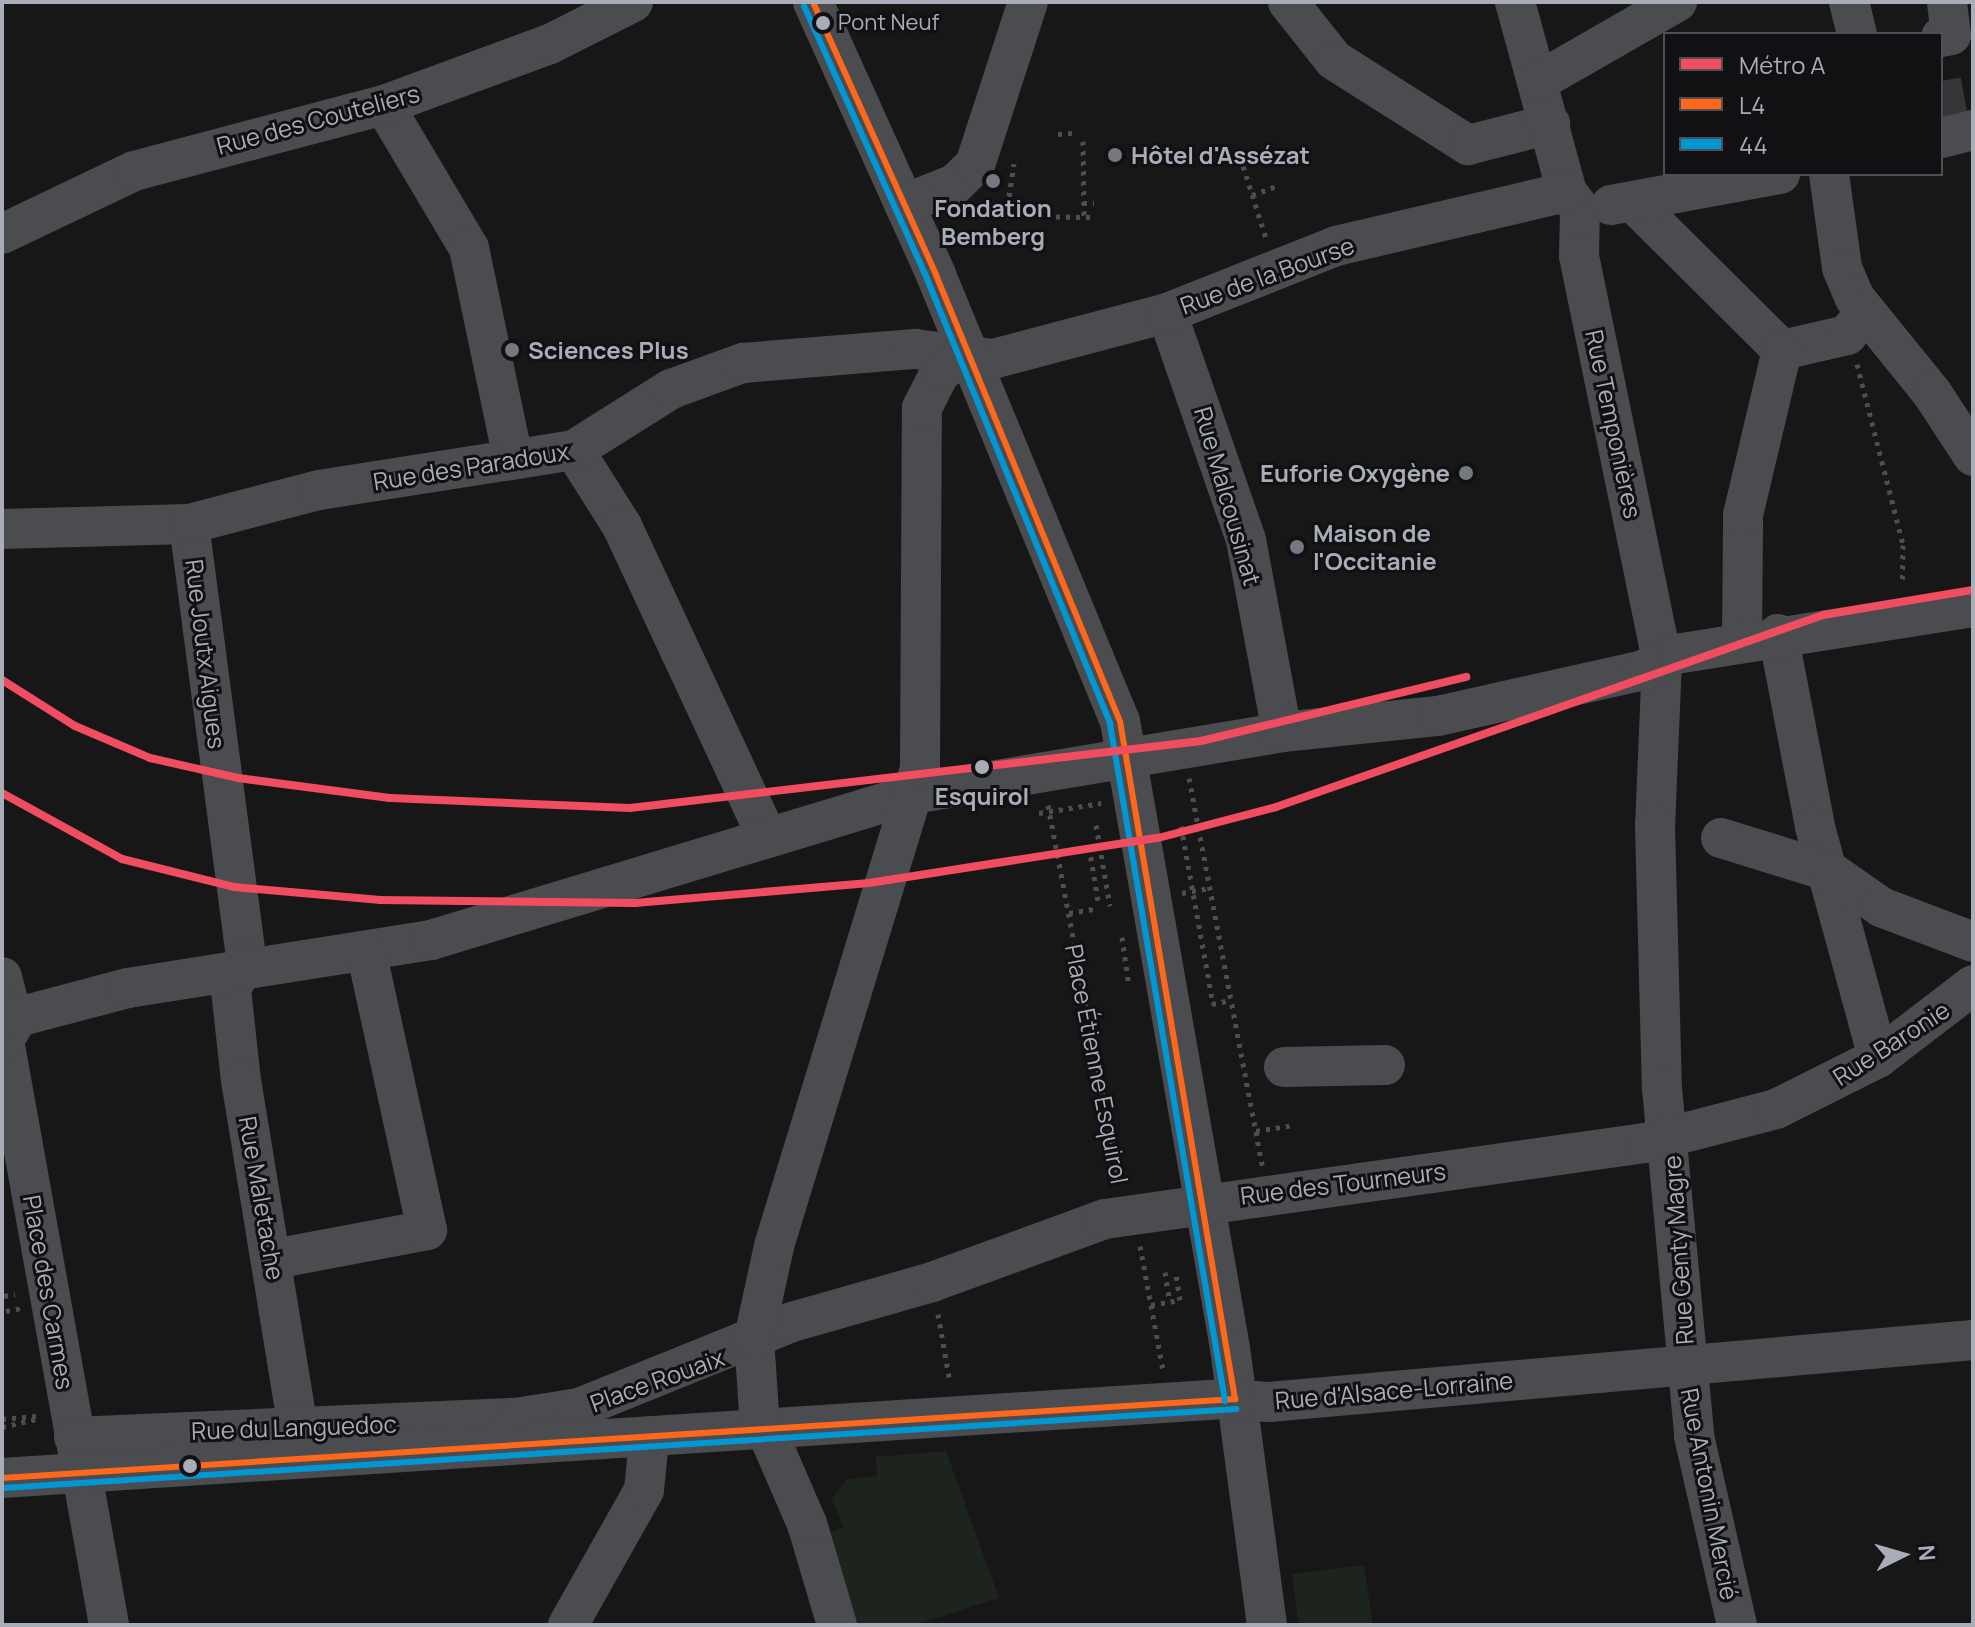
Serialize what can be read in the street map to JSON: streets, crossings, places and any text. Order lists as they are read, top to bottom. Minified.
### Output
{"streets":{"street":["Rue des Couteliers","Rue de la Bourse","Rue Temponières","Rue des Paradoux","Rue Malcousinat","Rue Joutx Aigues","Rue Baronie","Rue des Tourneurs","Rue Maletache","Rue Genty Magre","Place des Carmes","Place Rouaix","Rue d'Alsace-Lorraine","Rue du Languedoc","Rue Antonin Mercié"],"path":["Place Étienne Esquirol"]},"crossings":[["Rue de la Bourse","Rue Temponières"],["Rue de la Bourse","Rue des Paradoux"],["Rue de la Bourse","Rue Malcousinat"],["Rue Temponières","Rue Baronie"],["Rue Temponières","Rue des Tourneurs"],["Rue Temponières","Rue Genty Magre"],["Rue des Paradoux","Rue Joutx Aigues"],["Rue Joutx Aigues","Rue Maletache"],["Rue Baronie","Rue des Tourneurs"],["Rue Baronie","Rue Genty Magre"],["Place Étienne Esquirol","Rue des Tourneurs"],["Rue des Tourneurs","Rue Genty Magre"],["Rue des Tourneurs","Place Rouaix"],["Rue Maletache","Rue du Languedoc"],["Rue Genty Magre","Rue d'Alsace-Lorraine"],["Rue Genty Magre","Rue Antonin Mercié"],["Place des Carmes","Rue du Languedoc"],["Place Rouaix","Rue du Languedoc"],["Rue d'Alsace-Lorraine","Rue du Languedoc"],["Rue d'Alsace-Lorraine","Rue Antonin Mercié"]],"places":["Pont Neuf","Hôtel d'Assézat","Fondation Bemberg","Sciences Plus","Euforie Oxygène","Maison de l'Occitanie","Esquirol"],"lines":["transit line L4","transit line 44","metro line A"],"legend":["Métro A","L4","44"],"north":"right"}
